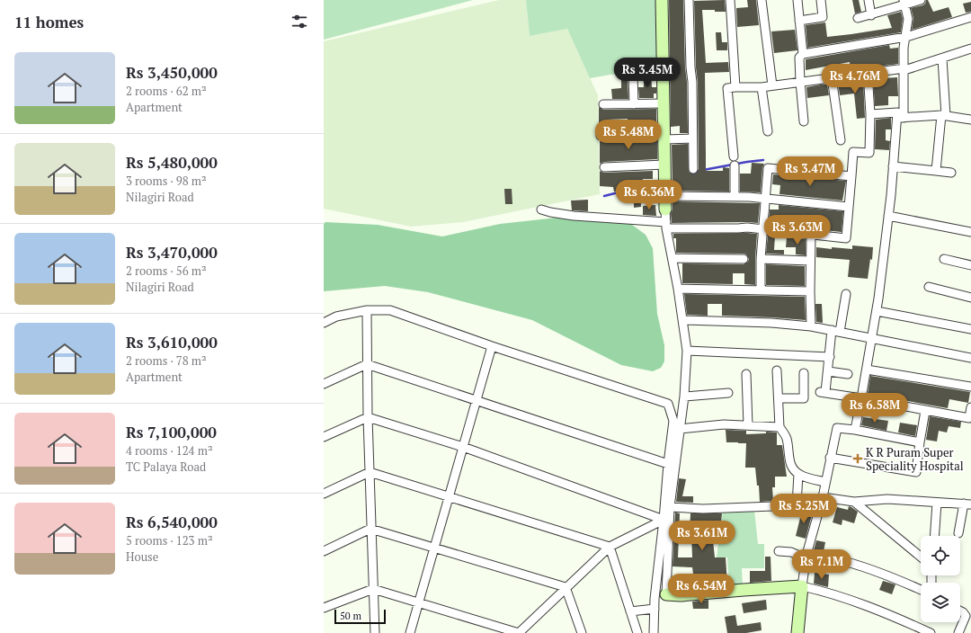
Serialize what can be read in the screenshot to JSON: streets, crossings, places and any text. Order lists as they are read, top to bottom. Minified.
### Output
{"places":{"health":["K R Puram Super Speciality Hospital"]},"scale_bar":"50 m","page":{"heading":"11 homes","list":[{"name":"Rs 3,450,000","note":"2 rooms · 62 m² · Apartment"},{"name":"Rs 5,480,000","note":"3 rooms · 98 m² · Nilagiri Road"},{"name":"Rs 3,470,000","note":"2 rooms · 56 m² · Nilagiri Road"},{"name":"Rs 3,610,000","note":"2 rooms · 78 m² · Apartment"},{"name":"Rs 7,100,000","note":"4 rooms · 124 m² · TC Palaya Road"},{"name":"Rs 6,540,000","note":"5 rooms · 123 m² · House"}],"price":["Rs 3.45M","Rs 4.76M","Rs 5.48M","Rs 3.47M","Rs 6.36M","Rs 3.63M","Rs 6.58M","Rs 5.25M","Rs 3.61M","Rs 7.1M","Rs 6.54M"],"scale":"50 m"}}
